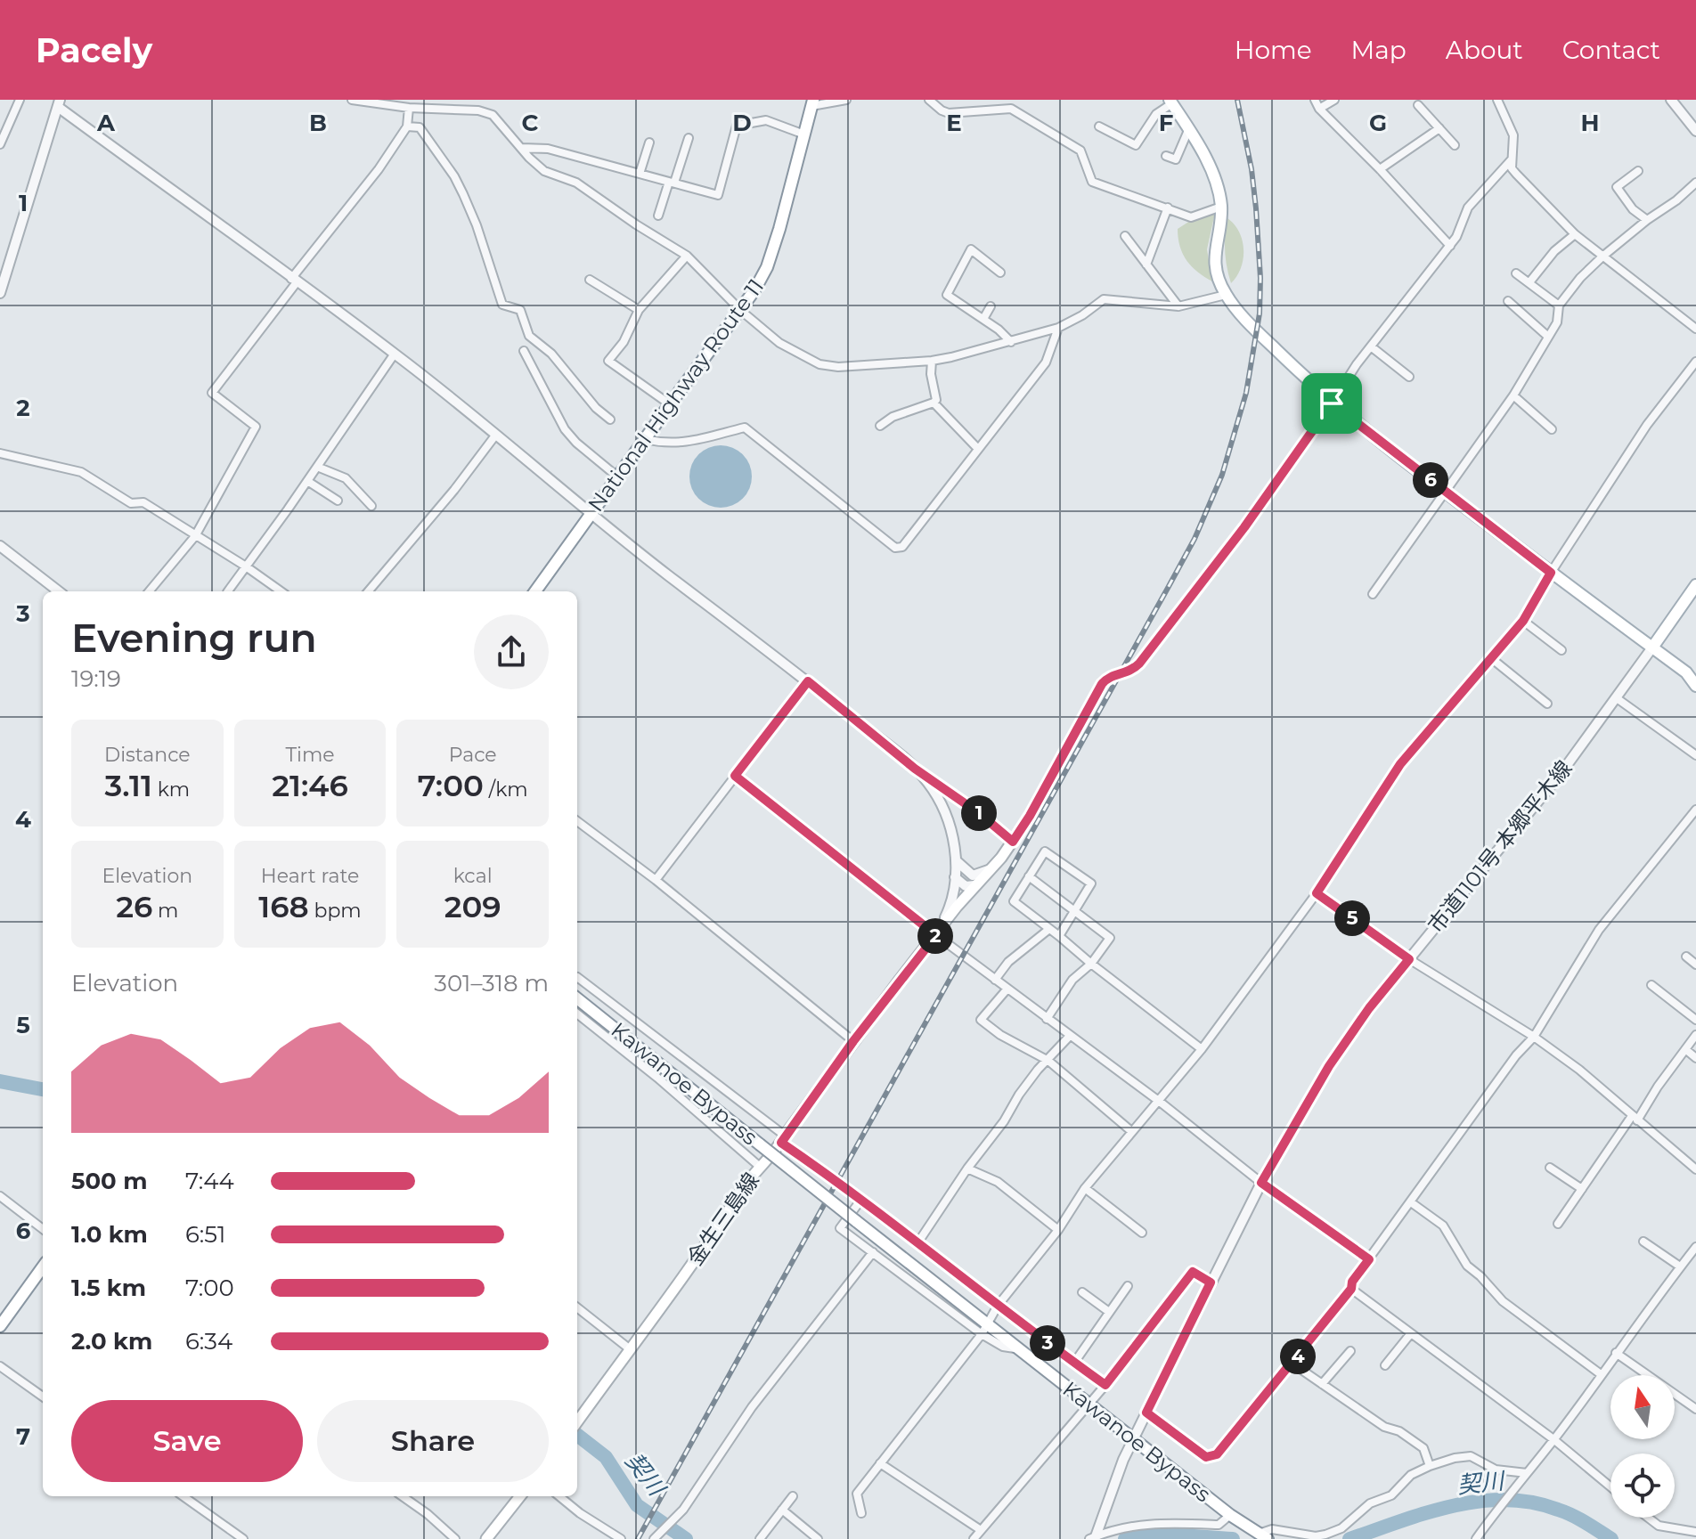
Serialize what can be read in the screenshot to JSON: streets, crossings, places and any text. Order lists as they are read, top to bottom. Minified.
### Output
{"streets":{"main road":["National Highway Route 11","Kawanoe Bypass","金生三島線"],"street":["市道1101号 本郷平木線"]},"crossings":[["市道1101号 本郷平木線","Kawanoe Bypass"]],"water":["契川"],"north":"top","page":{"header":"Pacely","nav":["Home","Map","About","Contact"],"pins":["6","1","5","2","3","4"],"heading":["Evening run","19:19"],"stats":[["Distance","3.11 km"],["Time","21:46"],["Pace","7:00 /km"],["Elevation","26 m"],["Heart rate","168 bpm"],["kcal","209"]],"chart":["Elevation","301–318 m"],"list":[{"name":"500 m","note":"7:44"},{"name":"1.0 km","note":"6:51"},{"name":"1.5 km","note":"7:00"},{"name":"2.0 km","note":"6:34"}],"buttons":["Save","Share"]},"grid":{"columns":["A","B","C","D","E","F","G","H"],"rows":["1","2","3","4","5","6","7"]}}
